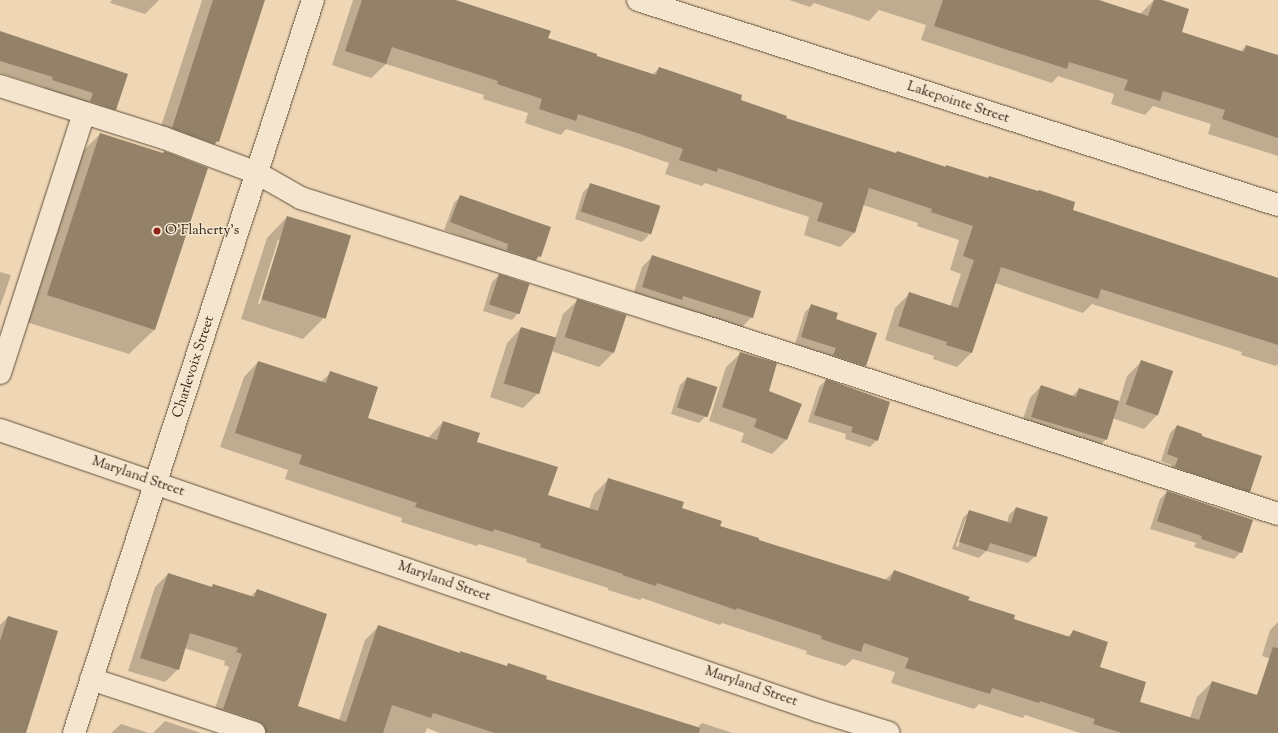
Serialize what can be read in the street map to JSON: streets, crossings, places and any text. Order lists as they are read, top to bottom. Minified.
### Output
{"streets":{"street":["Lakepointe Street","Charlevoix Street","Maryland Street"]},"crossings":[["Charlevoix Street","Maryland Street"]],"places":["O'Flaherty's"]}
